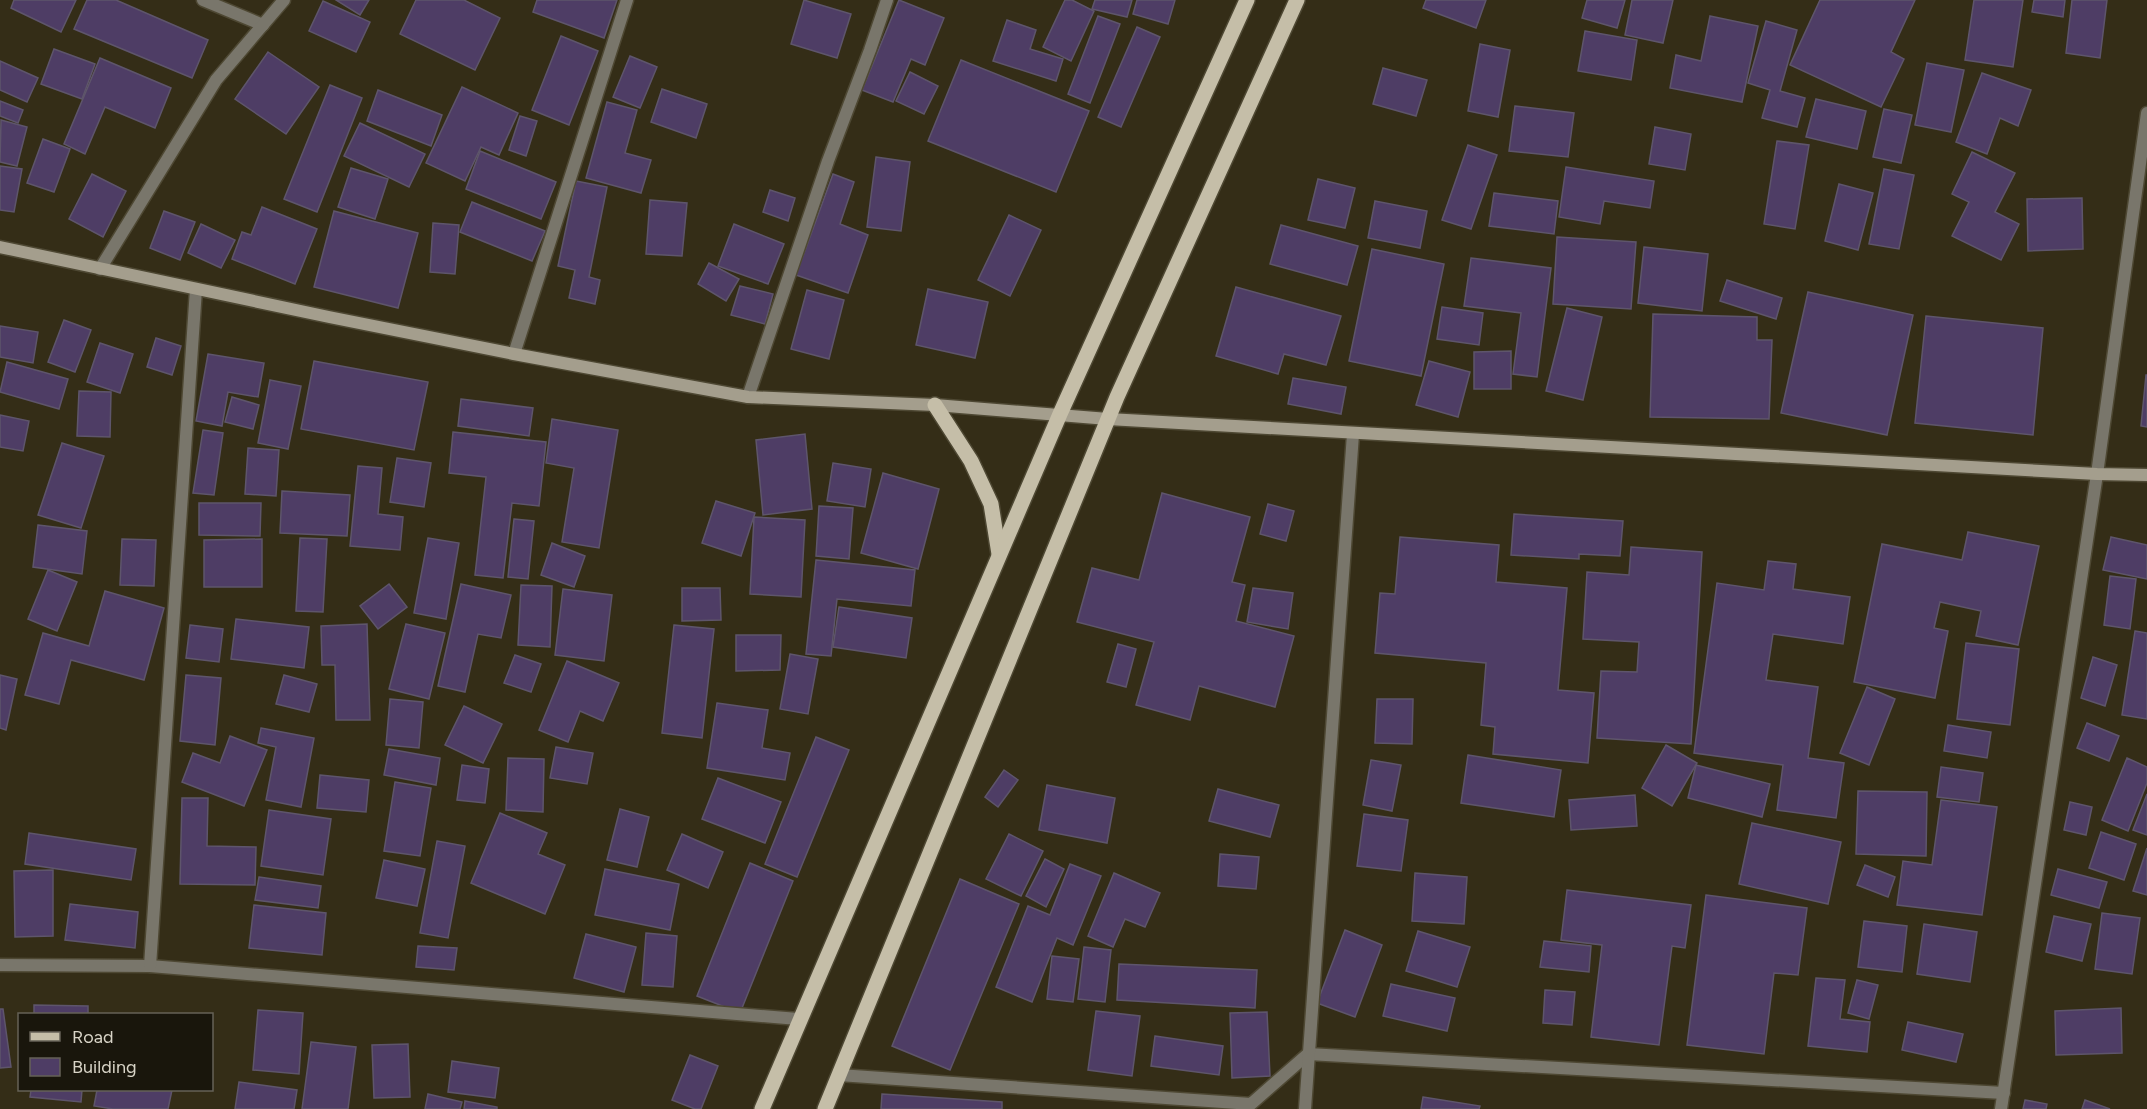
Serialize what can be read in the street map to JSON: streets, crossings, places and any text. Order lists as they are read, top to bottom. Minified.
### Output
{"legend":["Road","Building"]}
